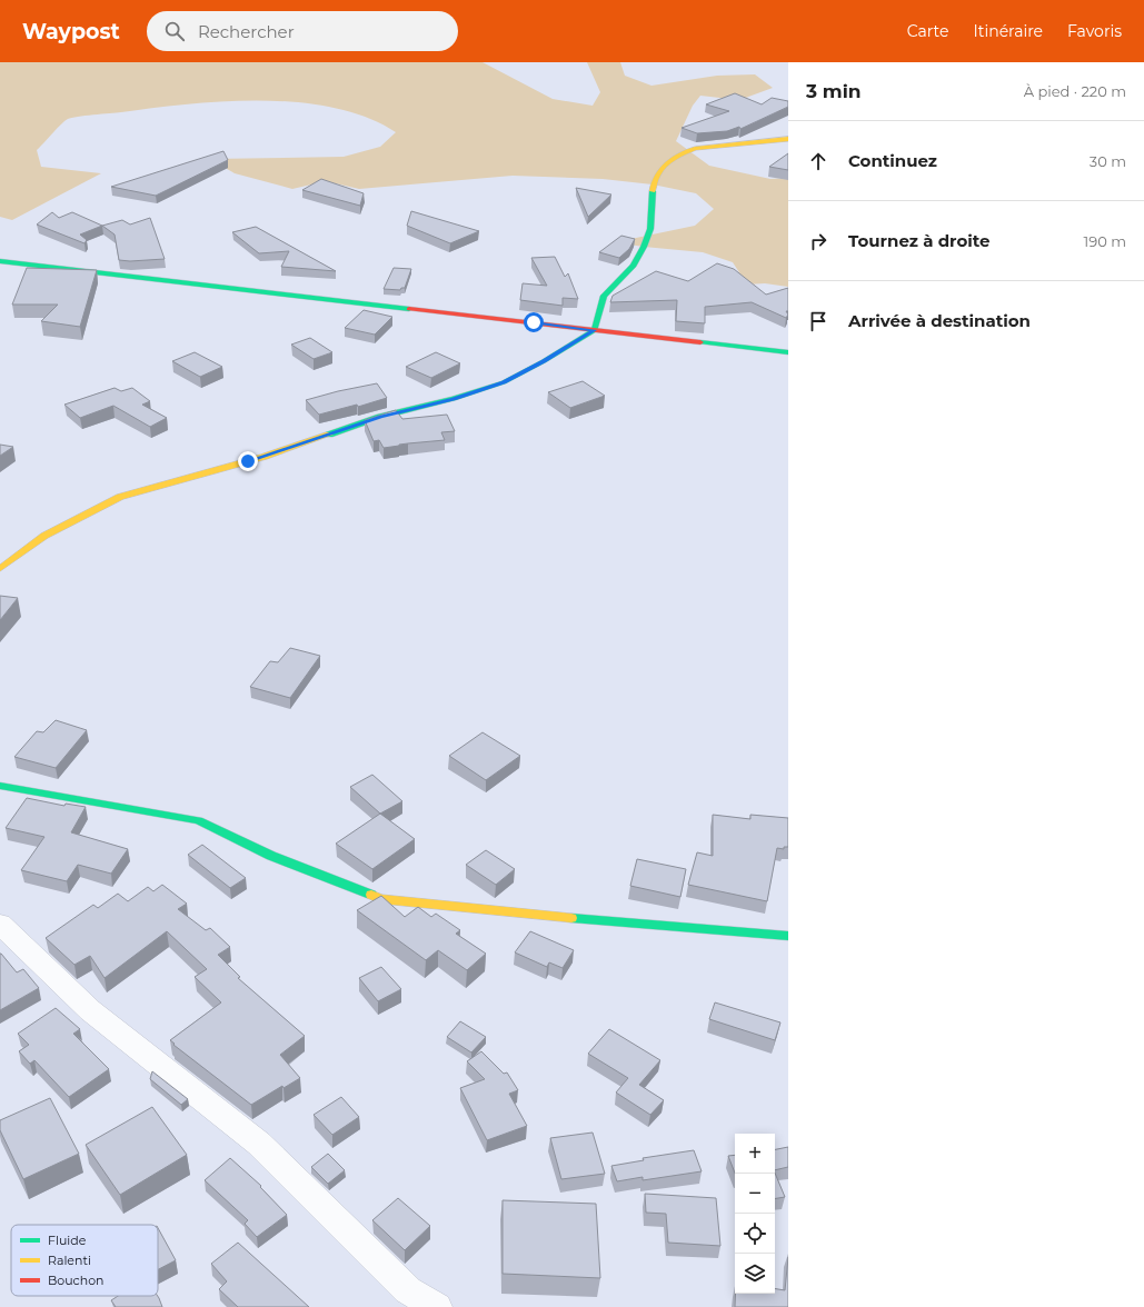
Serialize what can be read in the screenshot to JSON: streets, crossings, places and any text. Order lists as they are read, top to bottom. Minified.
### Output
{"legend":["Fluide","Ralenti","Bouchon"],"page":{"header":"Waypost","search":"Rechercher","nav":["Carte","Itinéraire","Favoris"],"heading":["3 min","À pied · 220 m"],"list":[["Continuez","30 m"],["Tournez à droite","190 m"],"Arrivée à destination"],"map_buttons":["+","−"]}}
